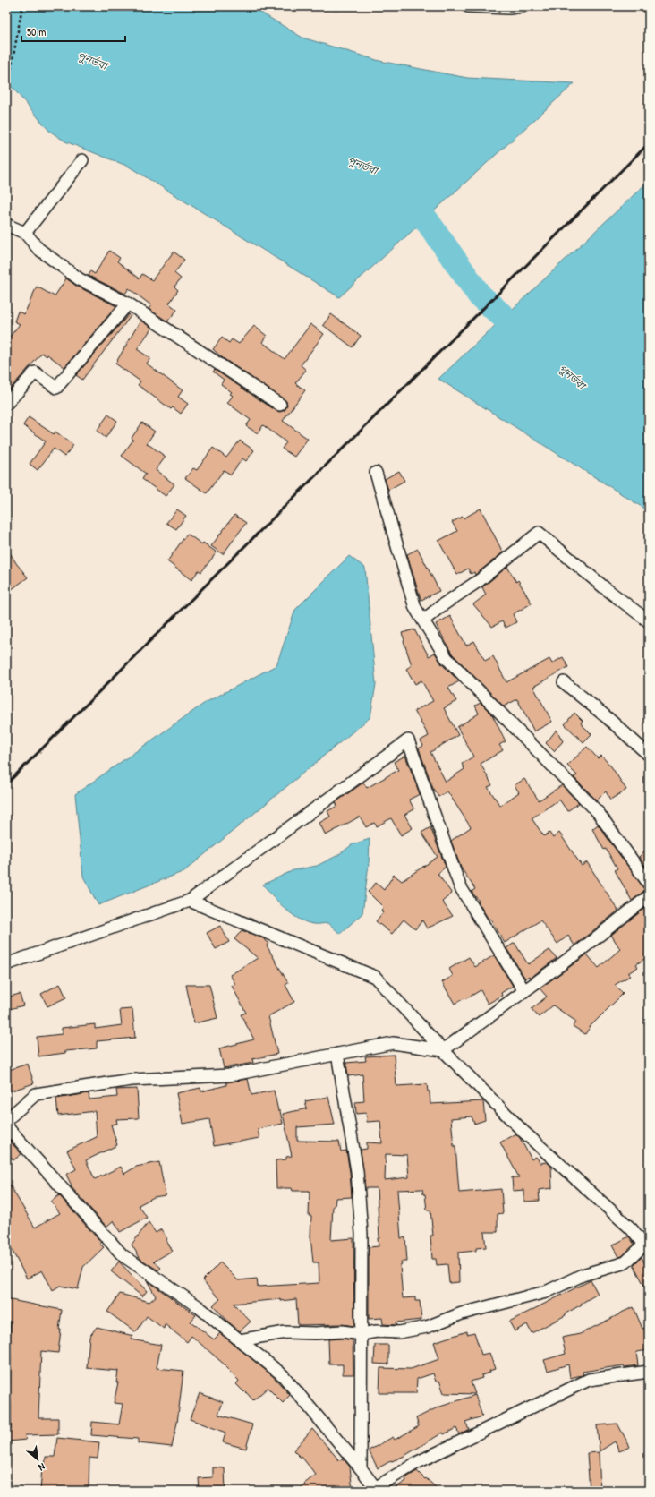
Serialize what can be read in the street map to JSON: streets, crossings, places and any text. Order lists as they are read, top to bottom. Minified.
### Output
{"water":["পুনর্ভবা"],"scale_bar":"50 m","north":"bottom right"}
